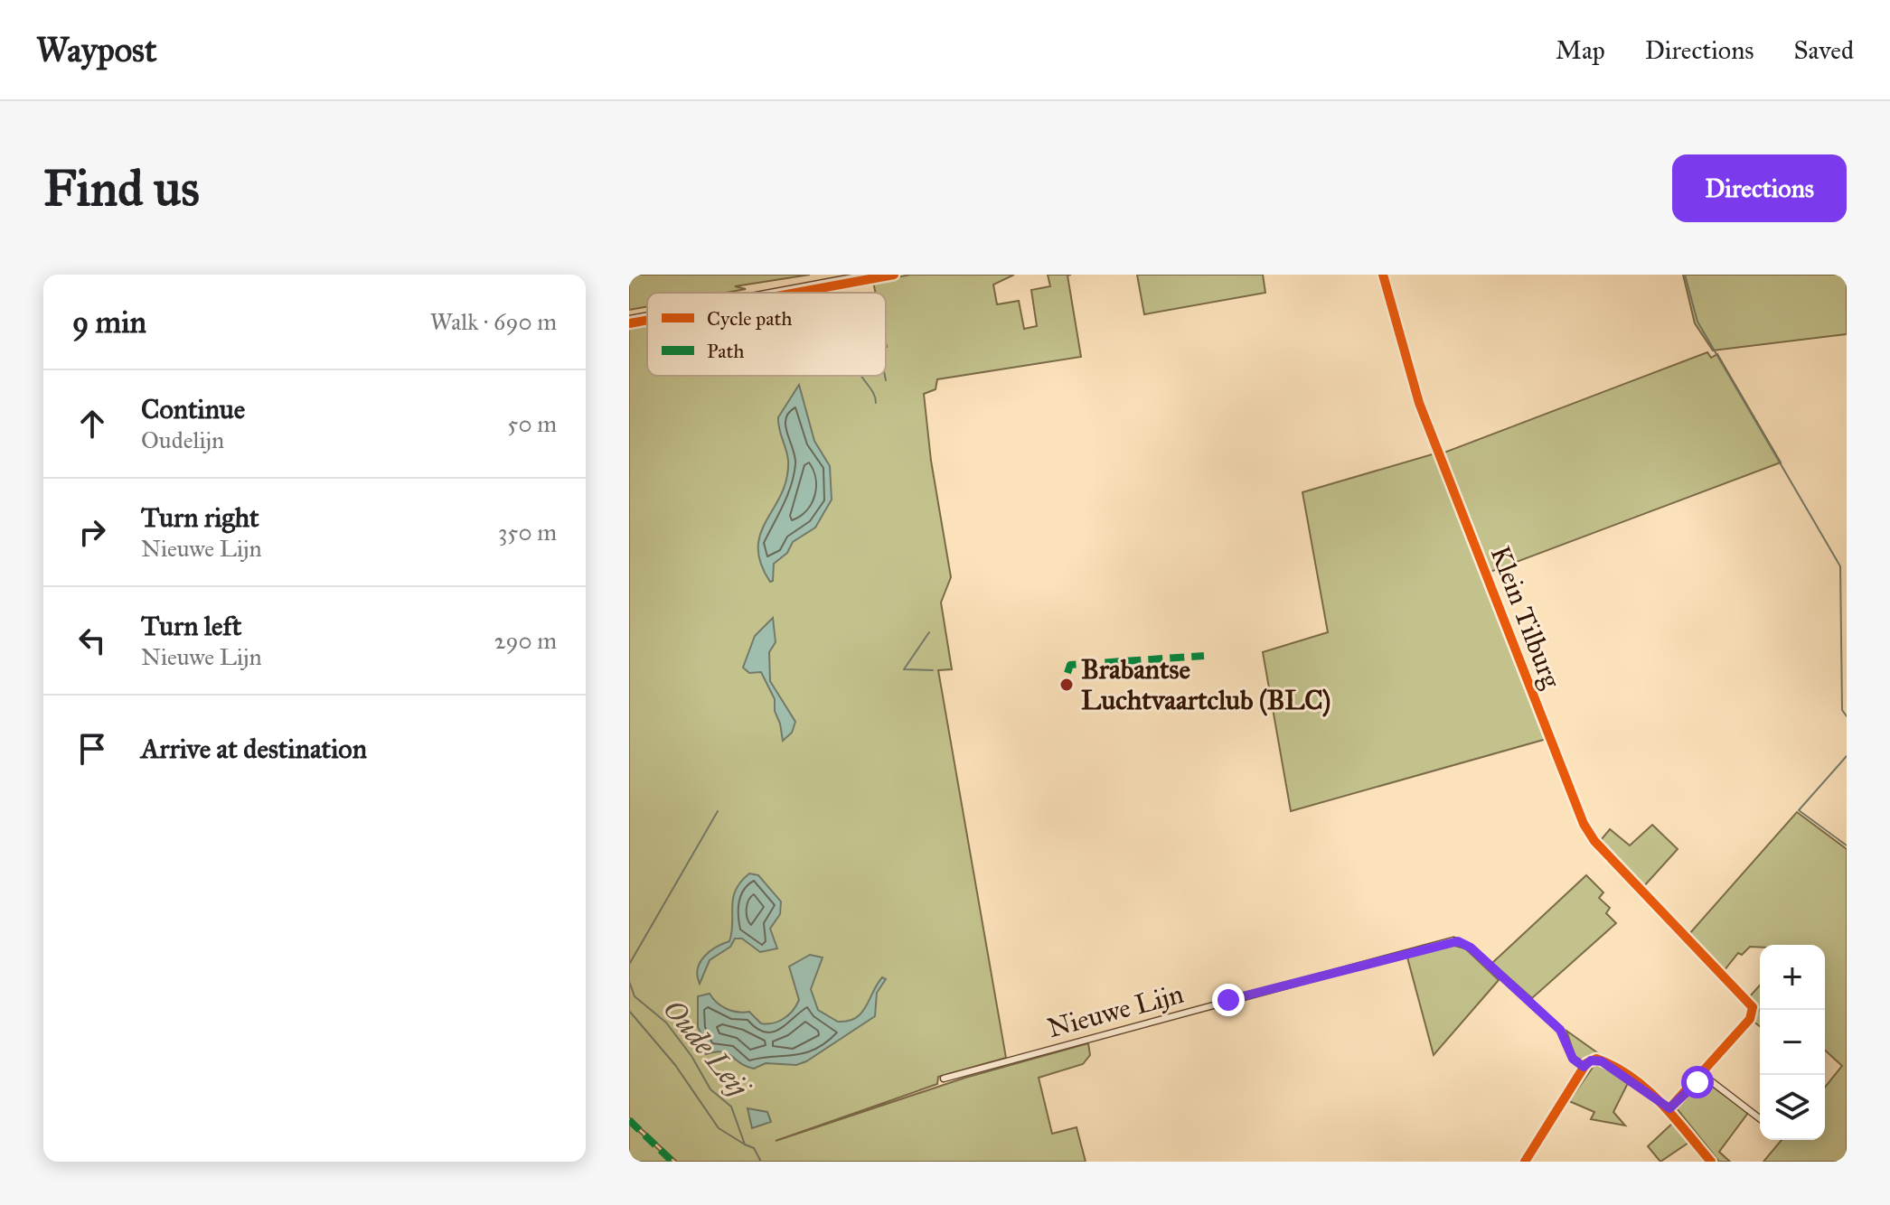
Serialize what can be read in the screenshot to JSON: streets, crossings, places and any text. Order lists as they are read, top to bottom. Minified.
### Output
{"streets":{"street":["Klein Tilburg","Nieuwe Lijn"]},"water":["Oude Leij"],"places":["Brabantse Luchtvaartclub (BLC)"],"legend":["Cycle path","Path"],"page":{"header":"Waypost","nav":["Map","Directions","Saved"],"buttons":"Directions","title":"Find us","heading":["9 min","Walk · 690 m"],"list":[["Continue","Oudelijn","50 m"],["Turn right","Nieuwe Lijn","350 m"],["Turn left","Nieuwe Lijn","290 m"],"Arrive at destination"],"map_buttons":["+","−"]}}
